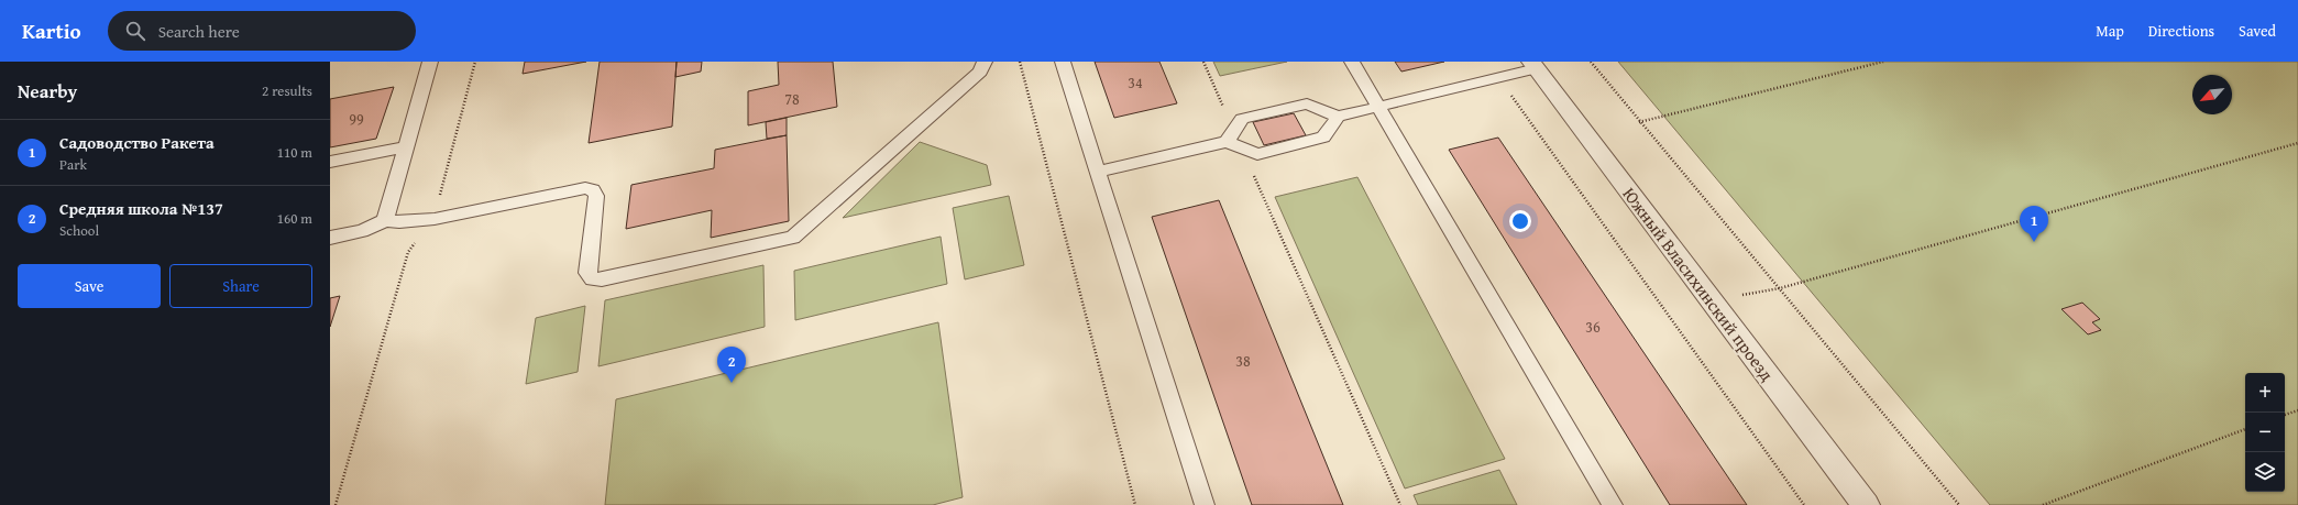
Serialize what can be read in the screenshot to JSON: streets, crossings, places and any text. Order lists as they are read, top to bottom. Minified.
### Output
{"streets":{"street":["Южный Власихинский проезд"]},"house_numbers":["34","78","99","36","38"],"north":"bottom left","page":{"header":"Kartio","search":"Search here","nav":["Map","Directions","Saved"],"heading":["Nearby","2 results"],"list":[{"mark":"1","name":"Садоводство Ракета","note":"Park","value":"110 m"},{"mark":"2","name":"Средняя школа №137","note":"School","value":"160 m"}],"pins":["1","2"],"buttons":["Save","Share"],"map_buttons":["+","−"]}}
